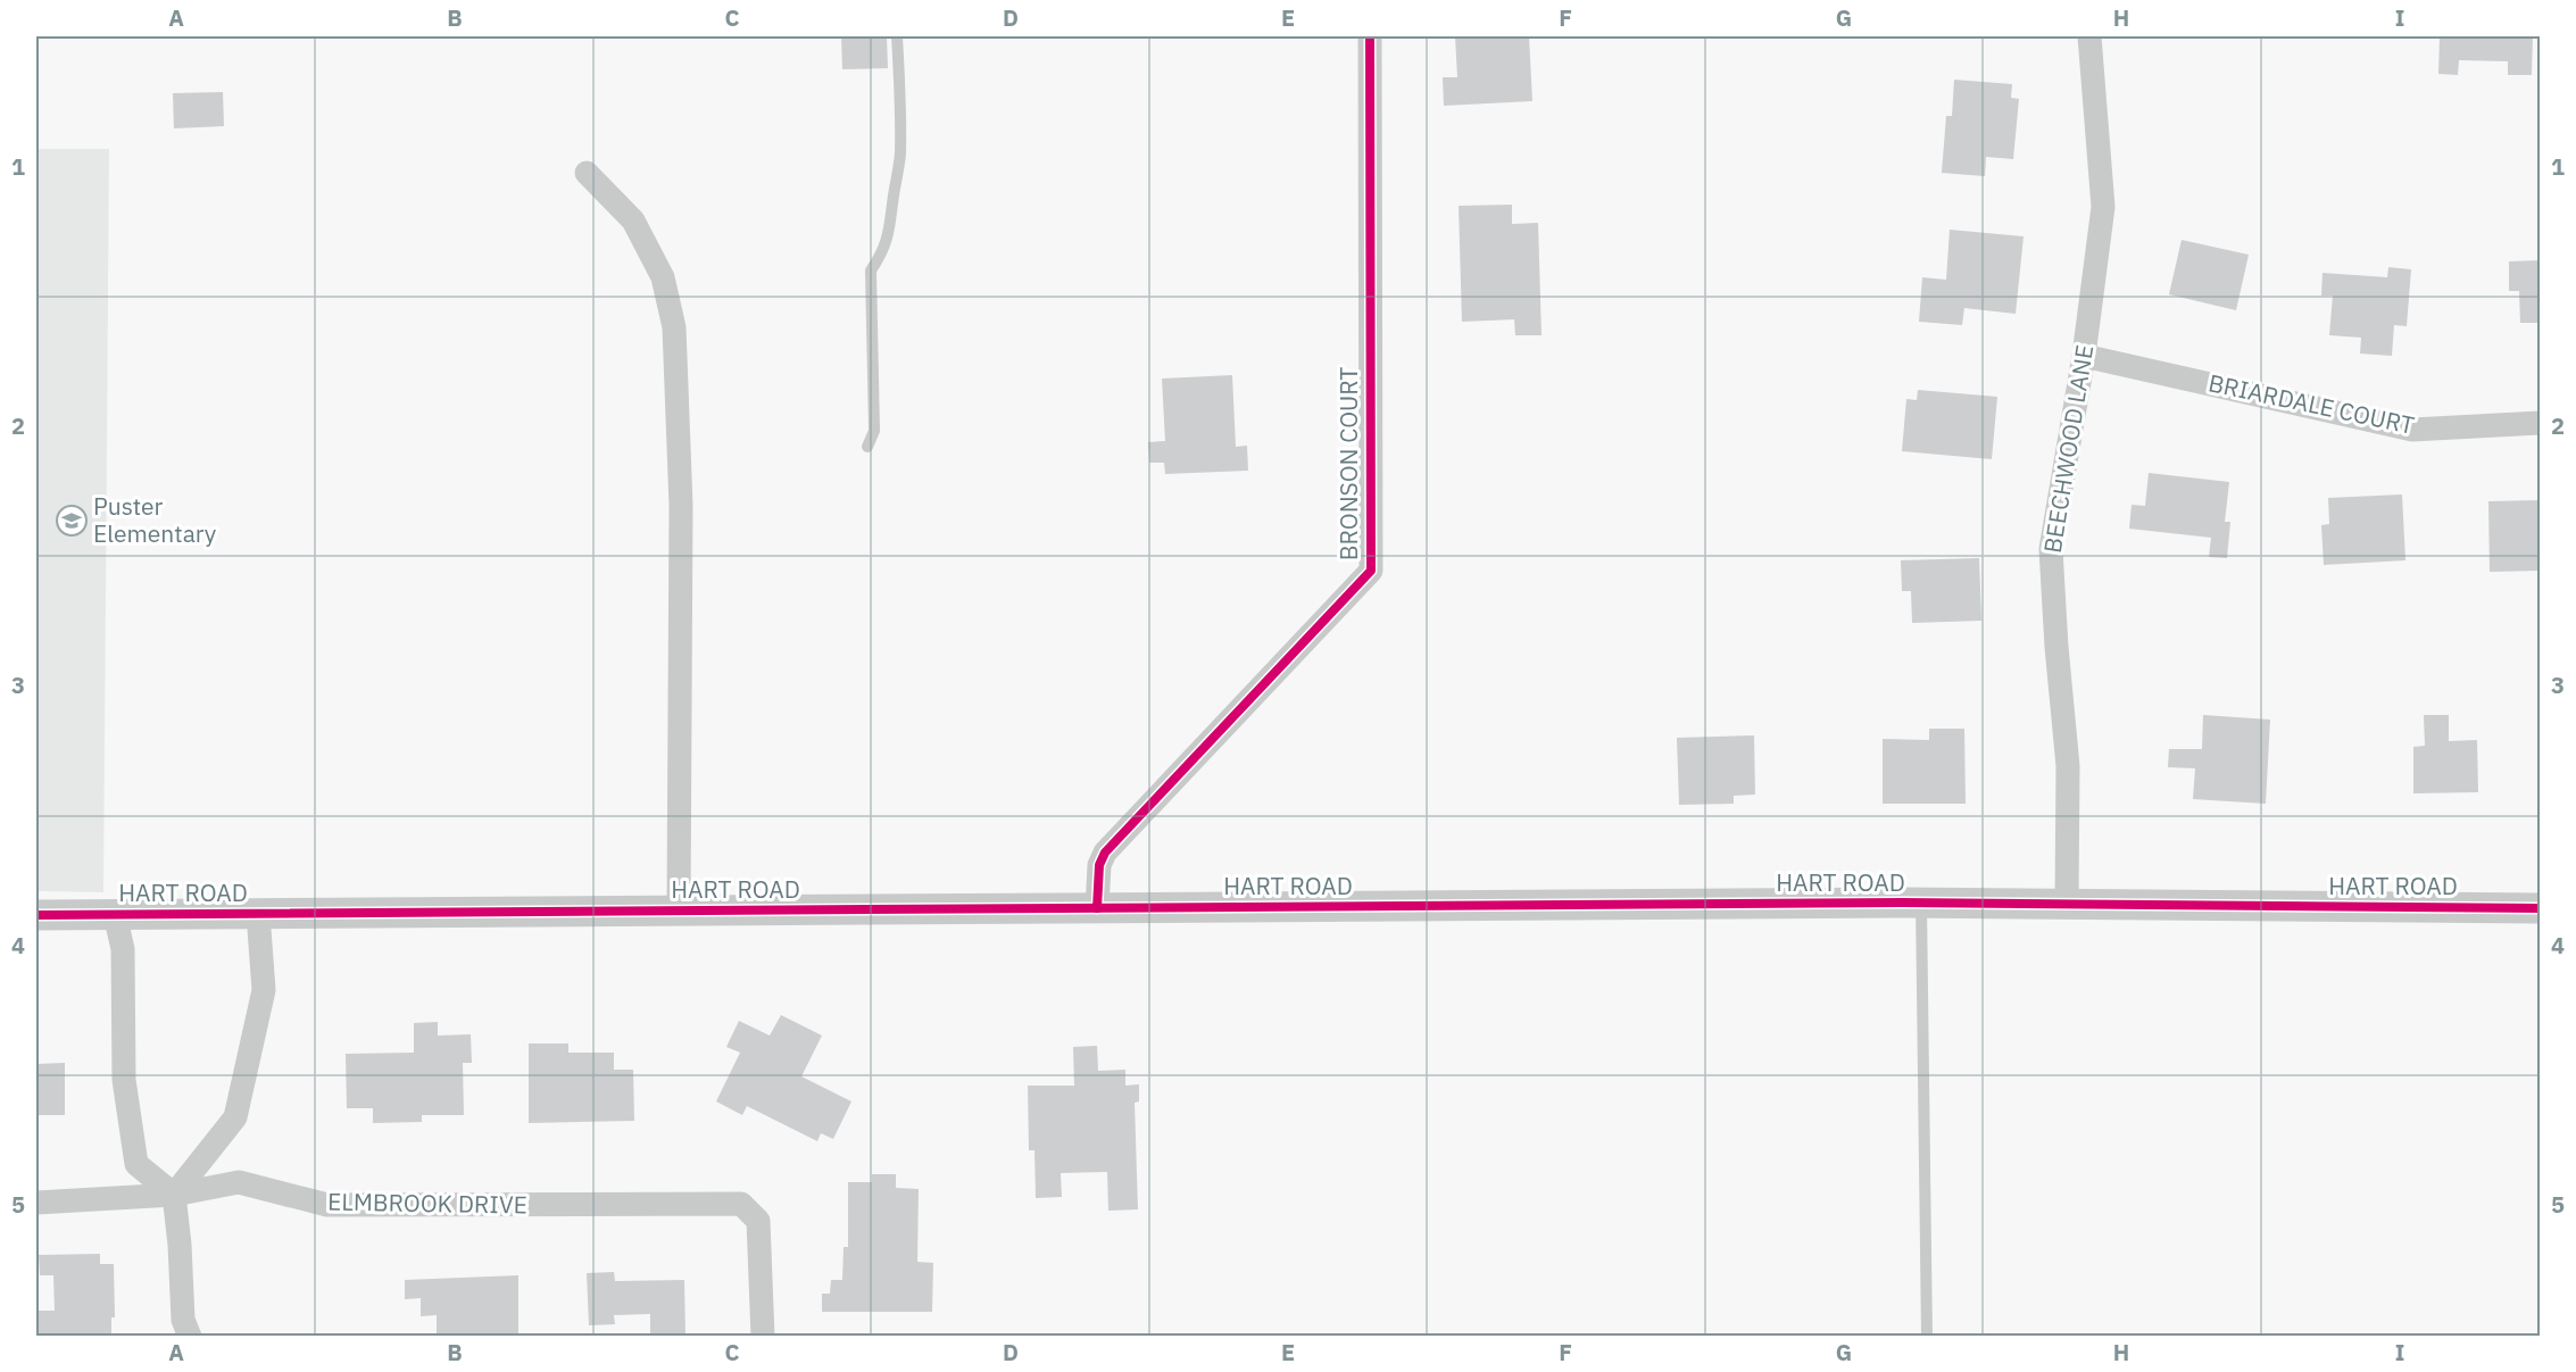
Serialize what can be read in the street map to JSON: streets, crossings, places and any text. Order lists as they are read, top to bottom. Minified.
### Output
{"streets":{"street":["BRIARDALE COURT","BEECHWOOD LANE","BRONSON COURT","HART ROAD","ELMBROOK DRIVE"]},"crossings":[["BRIARDALE COURT","BEECHWOOD LANE"],["BEECHWOOD LANE","HART ROAD"],["BRONSON COURT","HART ROAD"]],"places":{"school or university":["Puster Elementary"]},"grid":{"columns":["A","B","C","D","E","F","G","H","I"],"rows":["1","2","3","4","5"]}}
